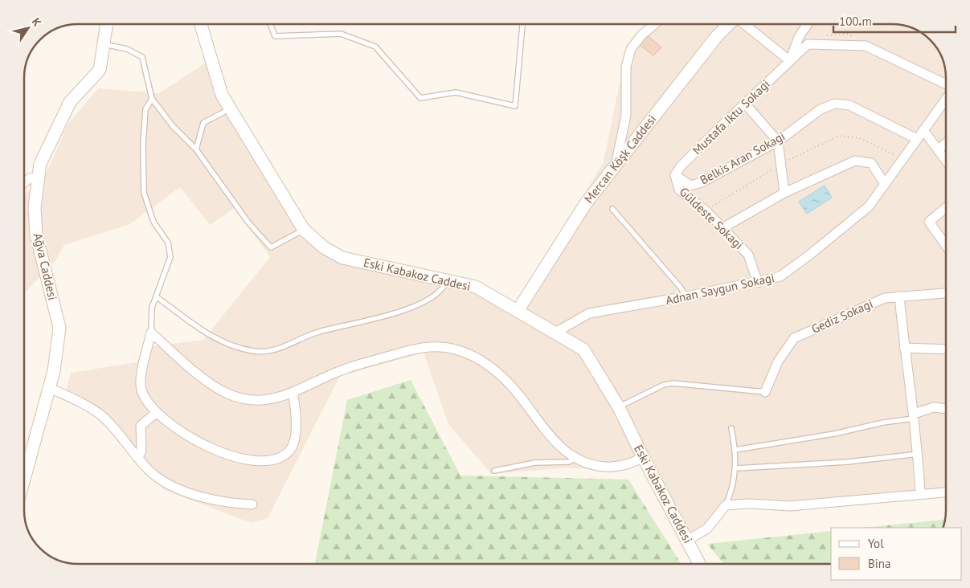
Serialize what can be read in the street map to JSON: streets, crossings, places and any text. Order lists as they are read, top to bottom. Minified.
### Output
{"streets":{"street":["Mustafa Iktu Sokagi","Belkis Aran Sokagi","Mercan Köşk Caddesi","Güldeste Sokagi","Ağva Caddesi","Eski Kabakoz Caddesi","Adnan Saygun Sokagi","Gediz Sokagi"]},"crossings":[["Mustafa Iktu Sokagi","Belkis Aran Sokagi"],["Mustafa Iktu Sokagi","Güldeste Sokagi"],["Belkis Aran Sokagi","Güldeste Sokagi"],["Belkis Aran Sokagi","Adnan Saygun Sokagi"],["Mercan Köşk Caddesi","Eski Kabakoz Caddesi"],["Güldeste Sokagi","Adnan Saygun Sokagi"],["Eski Kabakoz Caddesi","Adnan Saygun Sokagi"]],"legend":["Yol","Bina"],"scale_bar":"100 m","north":"top right"}
